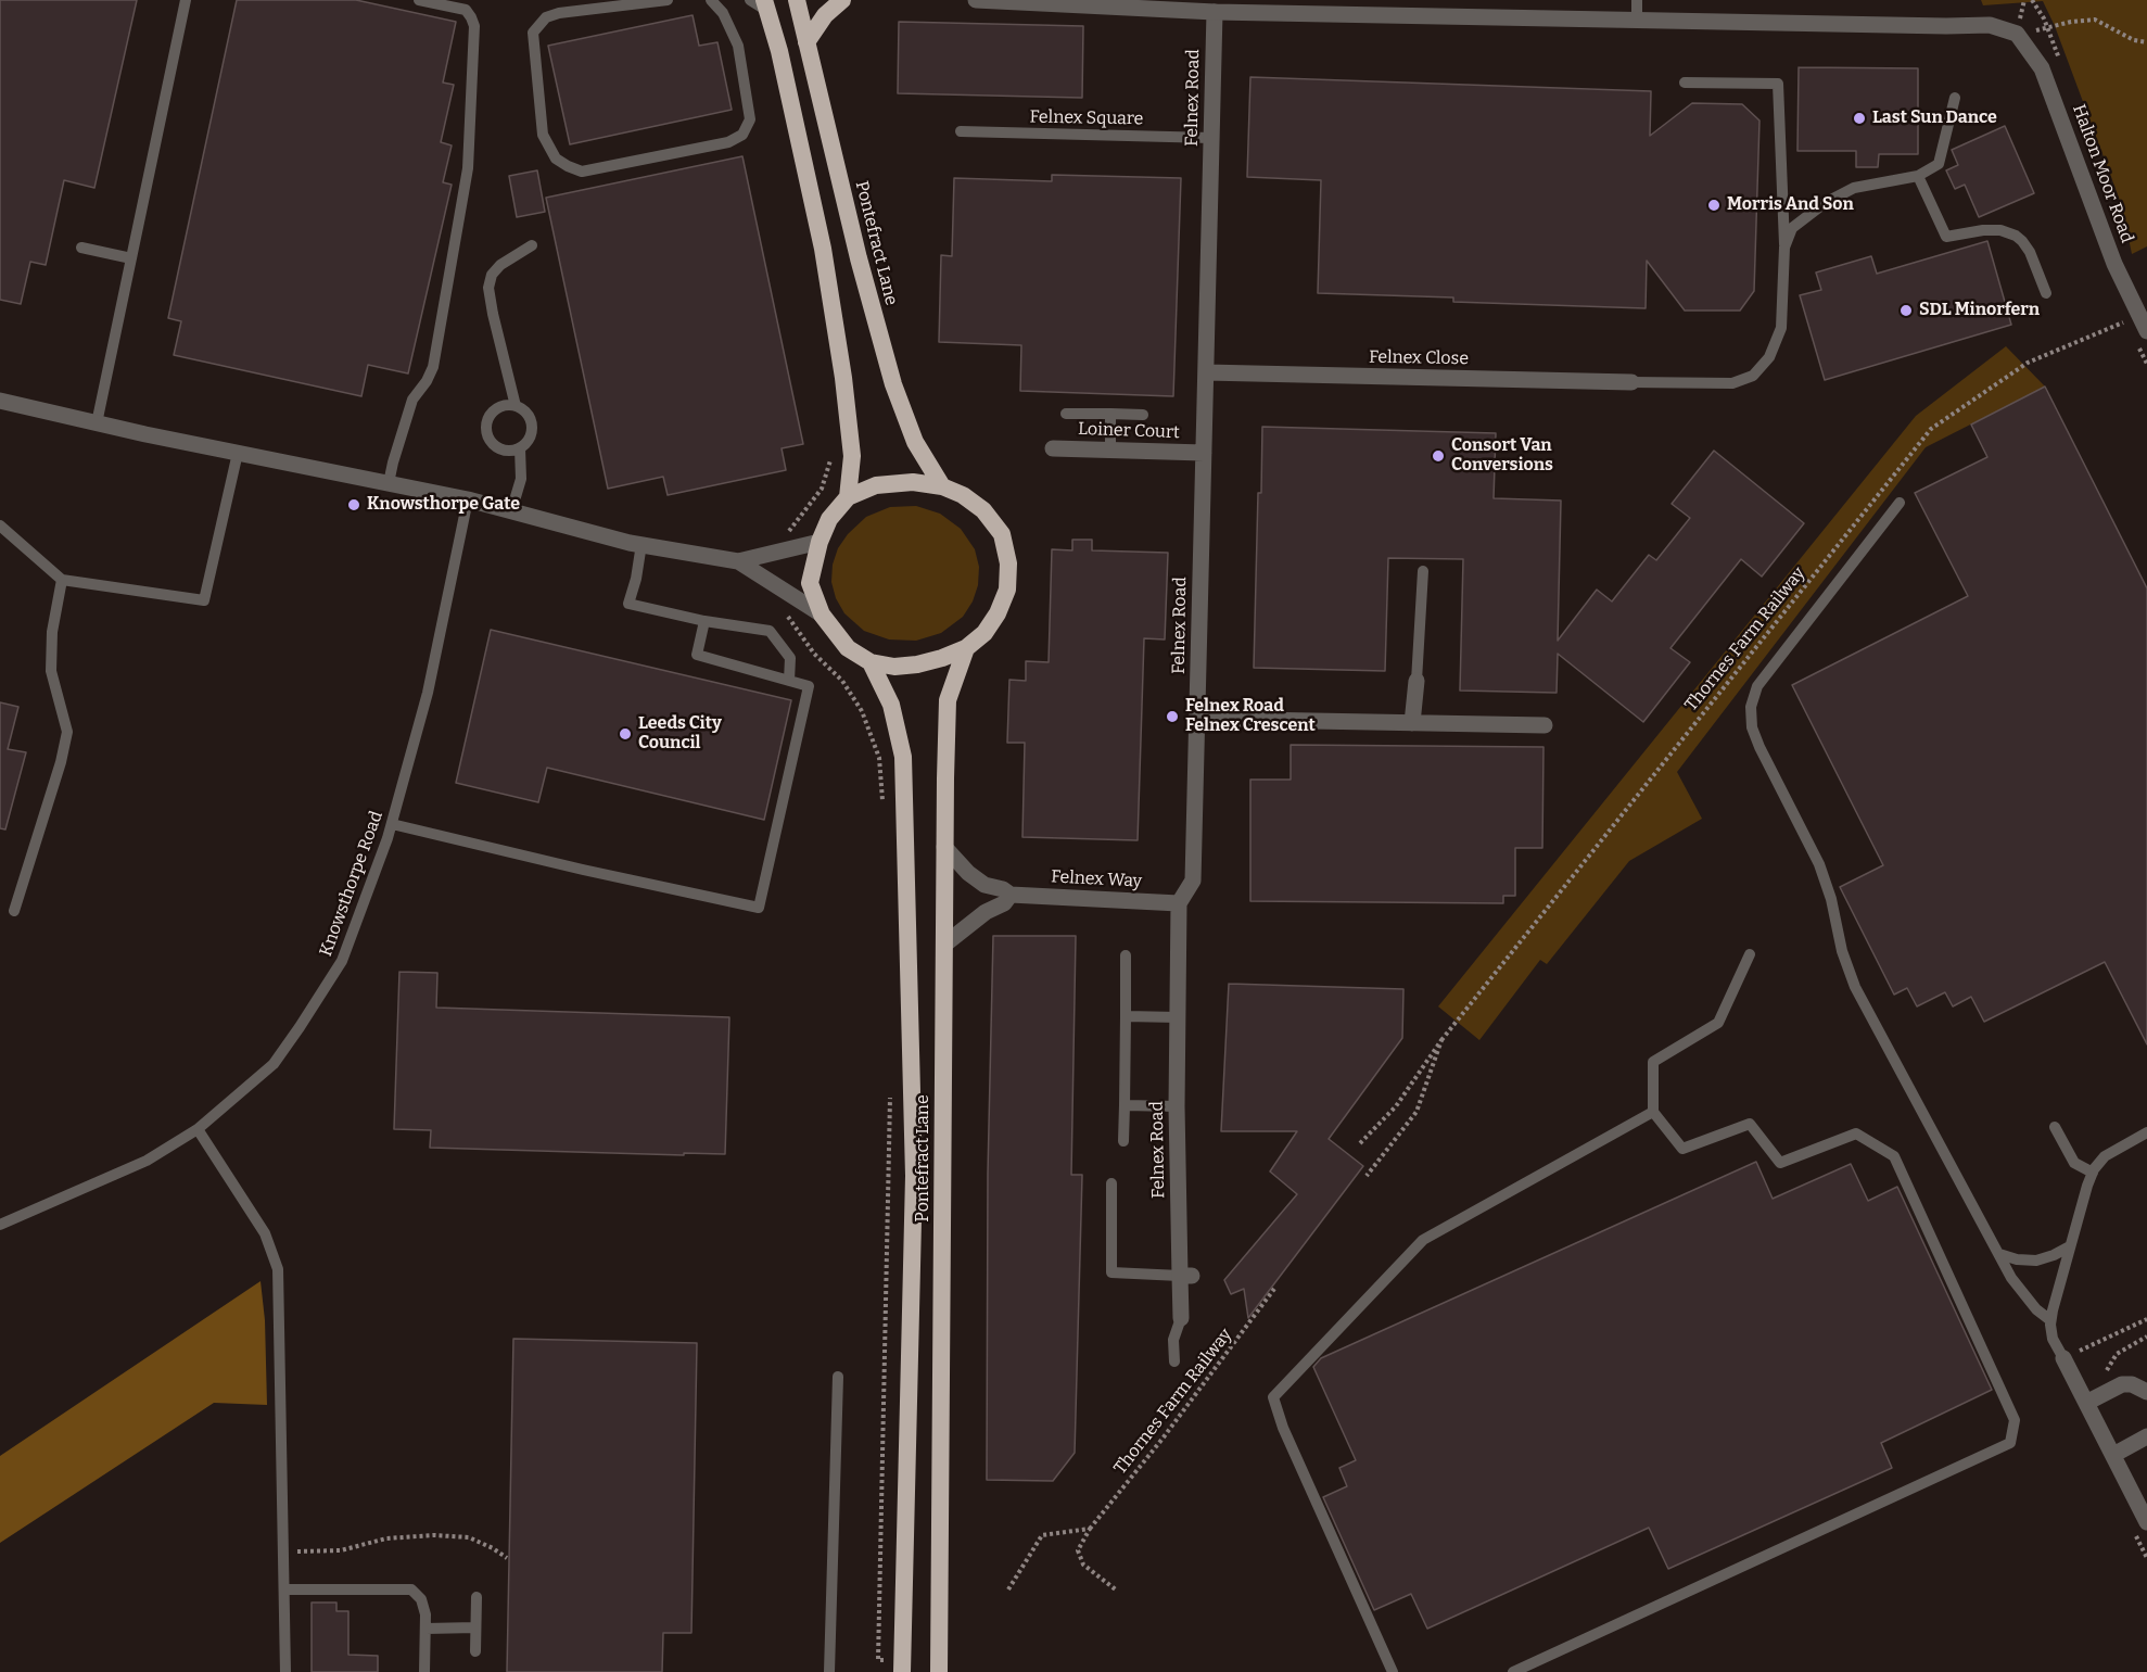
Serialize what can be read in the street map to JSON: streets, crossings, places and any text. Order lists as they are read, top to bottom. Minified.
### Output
{"streets":{"highway":["Pontefract Lane"],"street":["Felnex Road","Halton Moor Road","Felnex Close","Loiner Court","Felnex Way"],"lane":["Felnex Square","Knowsthorpe Road"],"path":["Thornes Farm Railway"]},"crossings":[["Felnex Road","Felnex Square"],["Felnex Road","Felnex Close"],["Felnex Road","Loiner Court"],["Felnex Road","Felnex Way"],["Pontefract Lane","Felnex Way"]],"places":["Last Sun Dance","Morris And Son","SDL Minorfern","Consort Van Conversions","Knowsthorpe Gate","Felnex Road Felnex Crescent","Leeds City Council"]}
